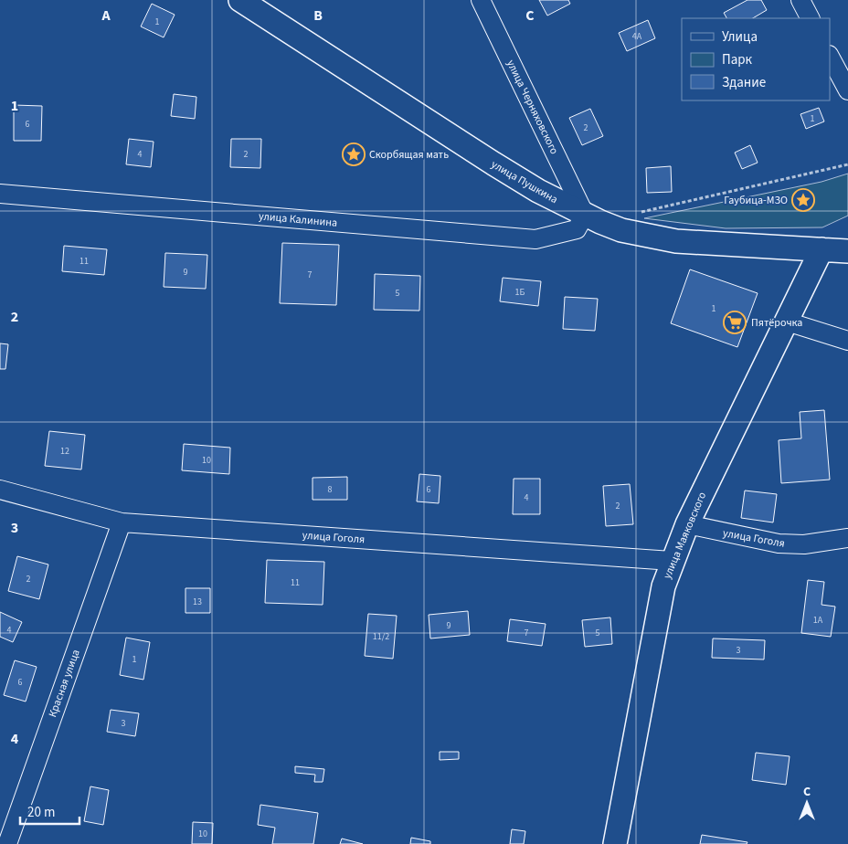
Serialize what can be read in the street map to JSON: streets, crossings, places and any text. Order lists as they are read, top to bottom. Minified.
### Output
{"streets":{"street":["улица Черняховского","улица Пушкина","улица Калинина","улица Маяковского","улица Гоголя","Красная улица"]},"crossings":[["улица Черняховского","улица Пушкина"],["улица Черняховского","улица Калинина"],["улица Пушкина","улица Калинина"],["улица Пушкина","улица Маяковского"],["улица Маяковского","улица Гоголя"],["улица Гоголя","Красная улица"]],"places":{"place":["Скорбящая мать","Гаубица-МЗО"],"supermarket":["Пятёрочка"]},"house_numbers":["1","4А","1","6","2","4","2","11","9","7","1Б","5","1","12","10","8","6","4","2","2","11","13","1А","9","4","7","5","11/2","3","1","6","3","10"],"legend":["Улица","Парк","Здание"],"scale_bar":"20 m","north":"top","grid":{"columns":["A","B","C"],"rows":["1","2","3","4"]}}
